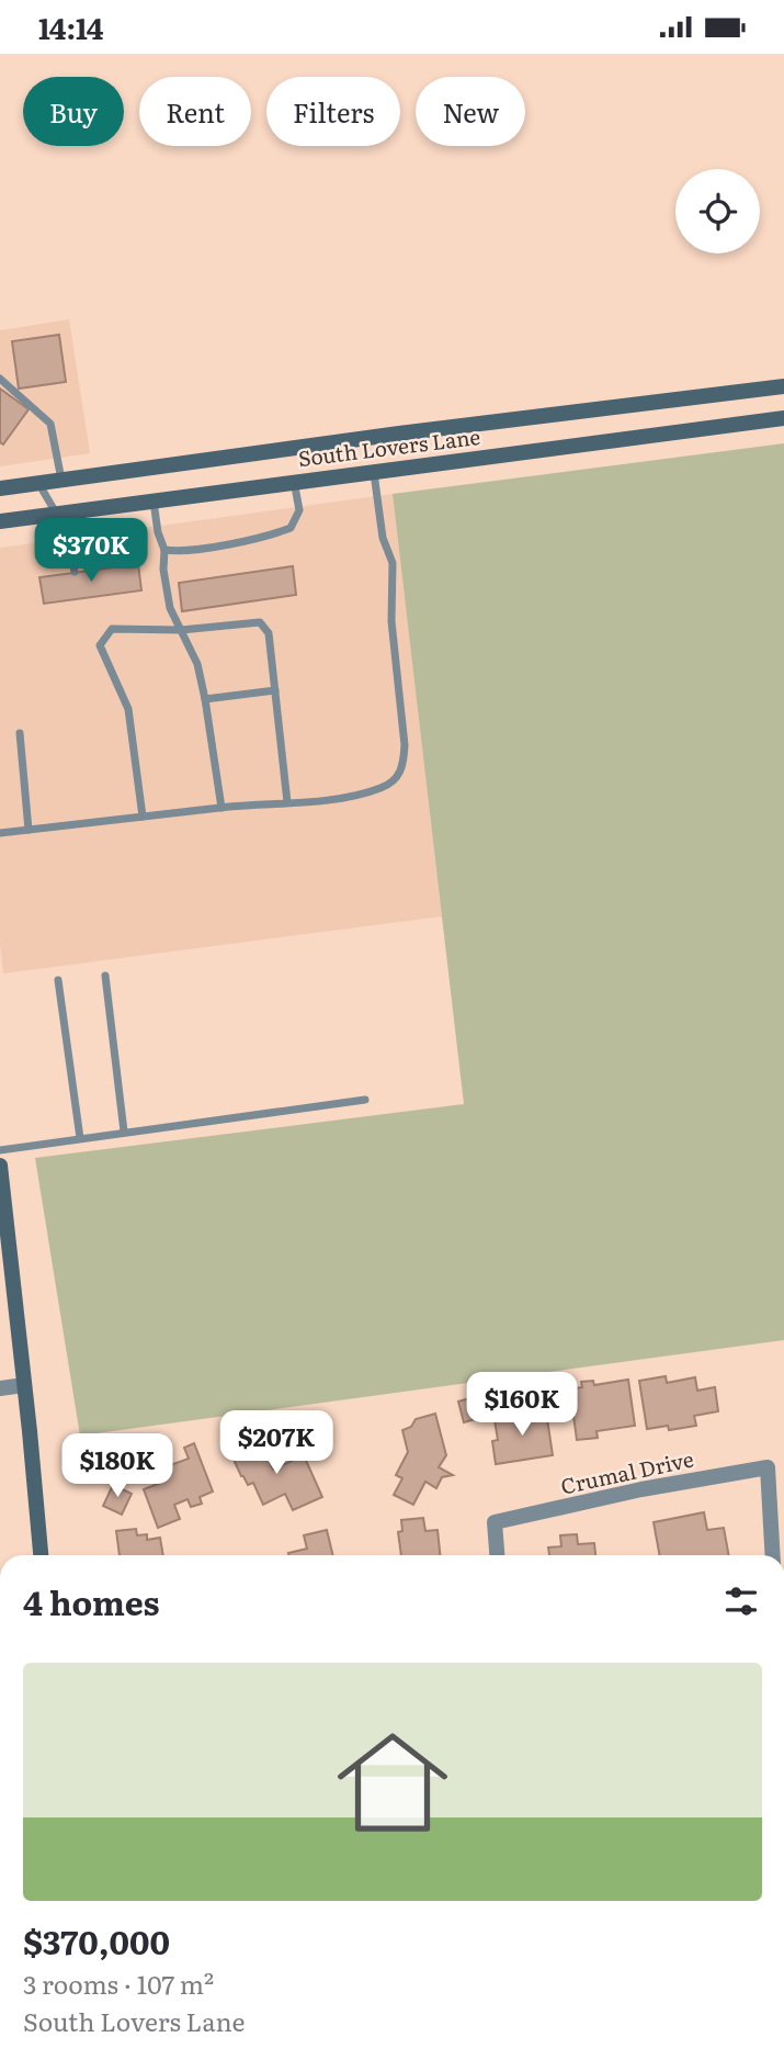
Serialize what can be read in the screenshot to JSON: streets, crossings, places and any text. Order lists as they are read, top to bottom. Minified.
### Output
{"streets":{"main road":["South Lovers Lane"],"street":["Crumal Drive"]},"page":{"status":"14:14","chip":["Buy","Rent","Filters","New"],"price":["$370K","$160K","$207K","$180K"],"heading":"4 homes","list":[{"name":"$370,000","note":"3 rooms · 107 m² · South Lovers Lane"}]}}
